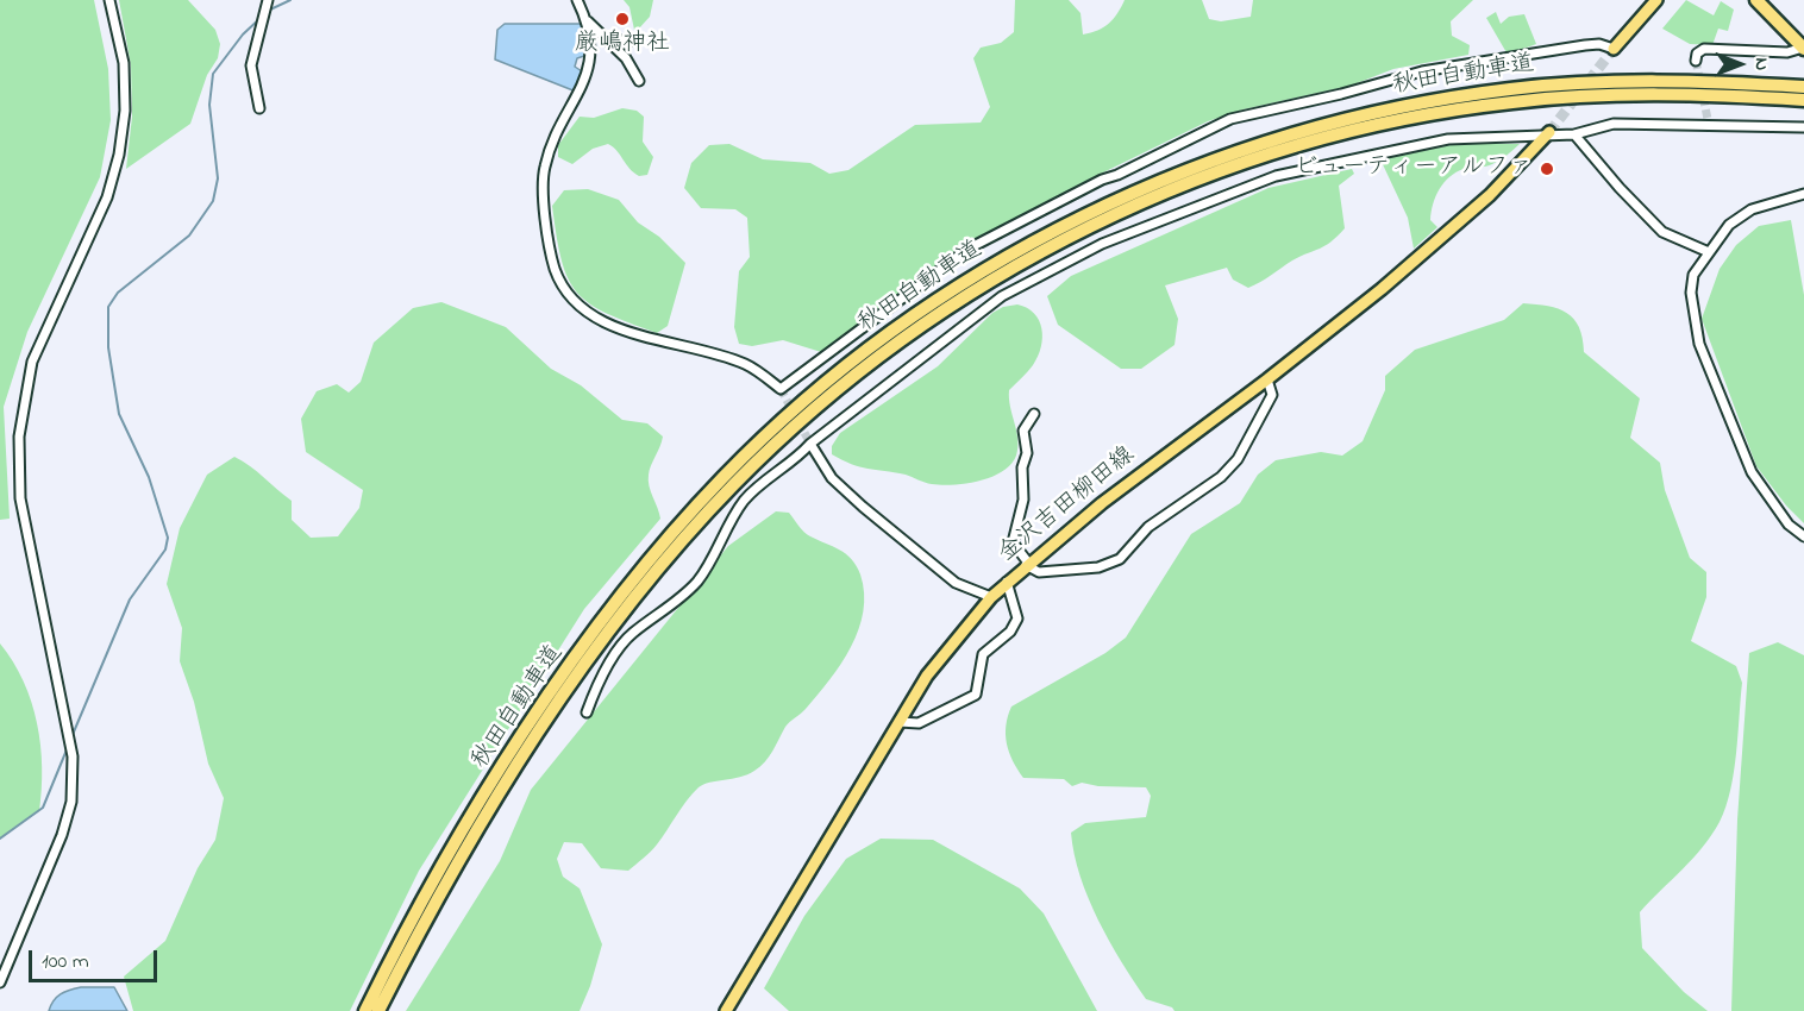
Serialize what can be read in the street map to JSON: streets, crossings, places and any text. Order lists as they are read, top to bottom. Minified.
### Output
{"streets":{"highway":["秋田自動車道"],"main road":["金沢吉田柳田線"]},"places":["厳嶋神社","ビューティーアルファ"],"scale_bar":"100 m","north":"right"}
